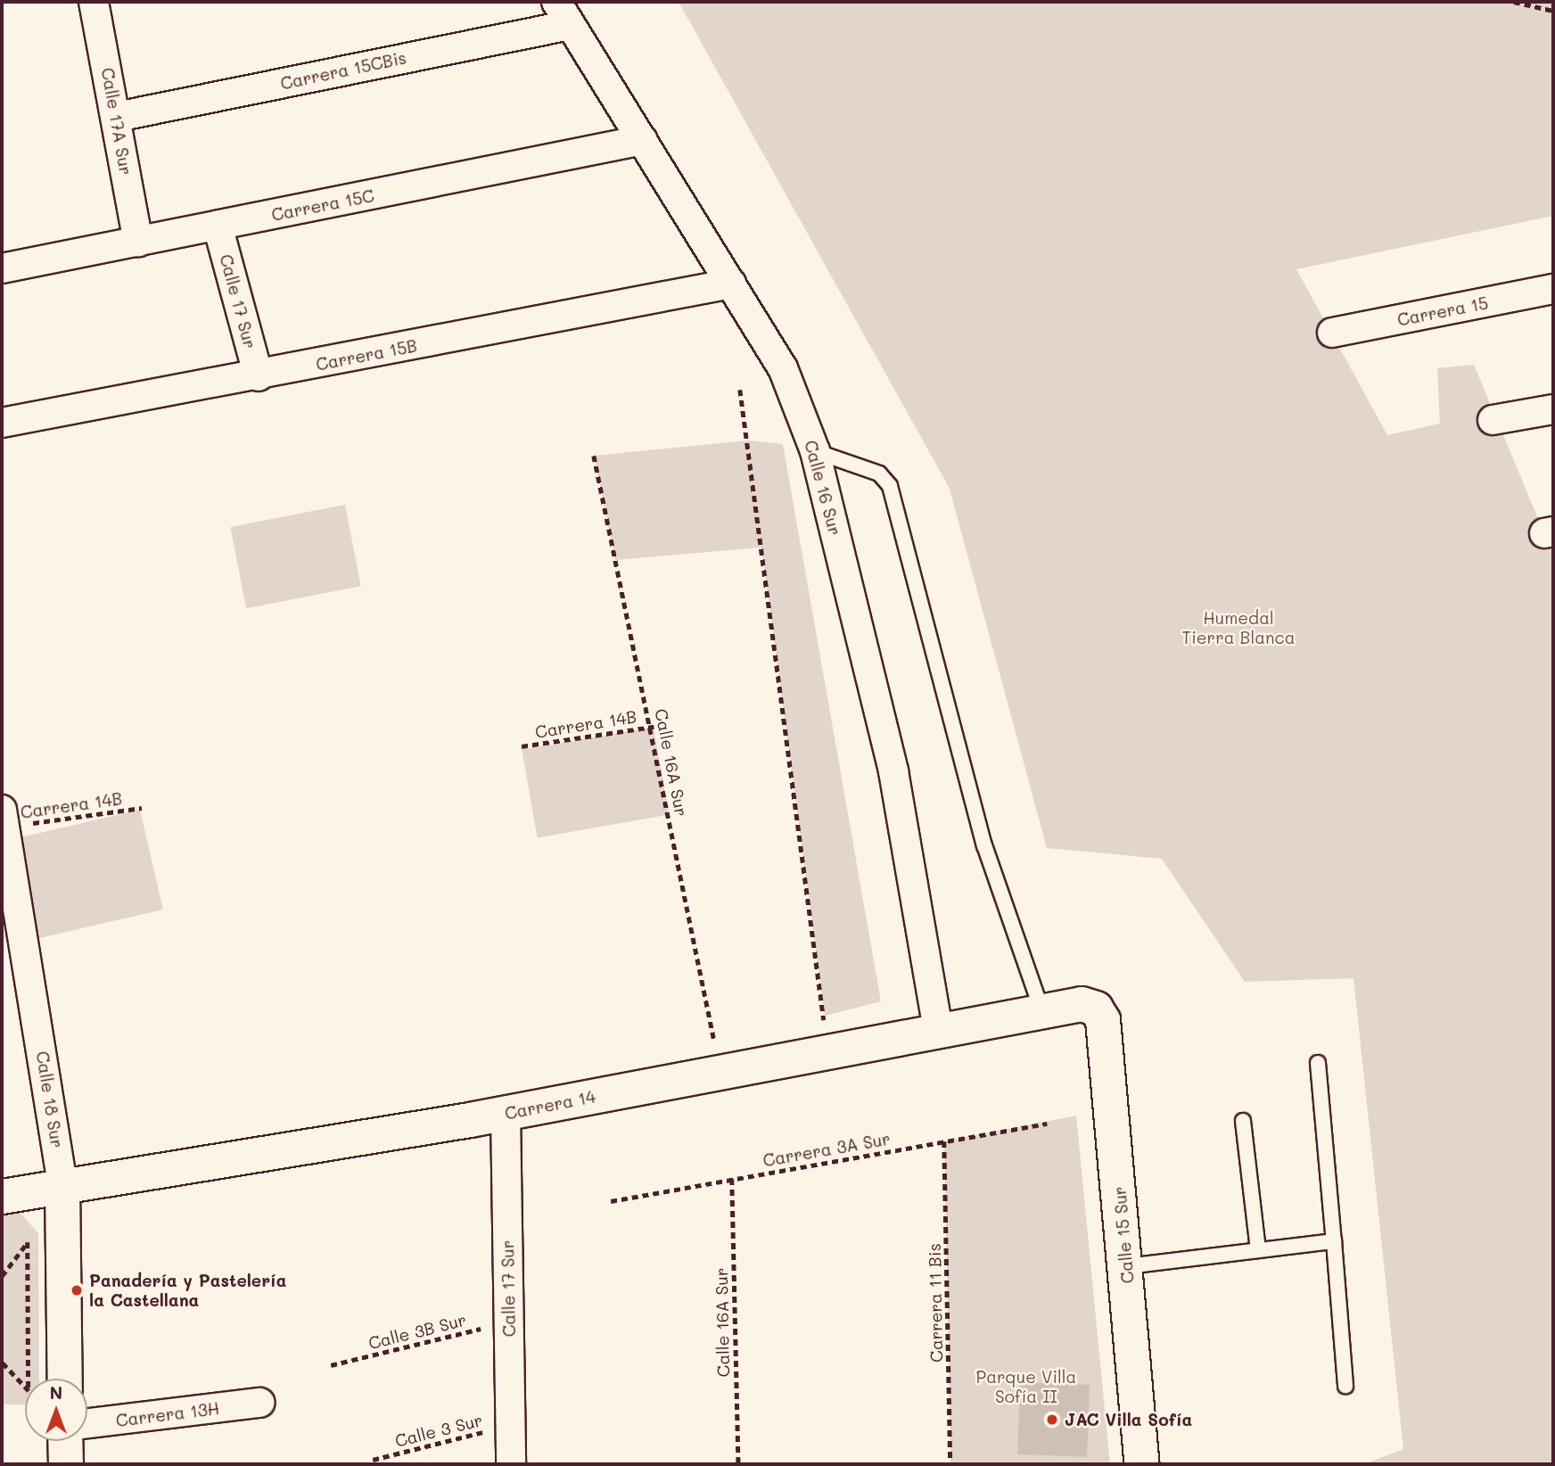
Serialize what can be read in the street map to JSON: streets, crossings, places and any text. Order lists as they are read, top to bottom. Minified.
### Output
{"streets":{"street":["Carrera 15CBis","Calle 17A Sur","Carrera 15C","Calle 17 Sur","Carrera 15","Carrera 15B","Calle 16 Sur","Calle 18 Sur","Carrera 14","Calle 15 Sur","Carrera 13H"],"path":["Carrera 14B","Calle 16A Sur","Carrera 3A Sur","Carrera 11 Bis","Calle 3B Sur","Calle 3 Sur"]},"crossings":[["Carrera 15CBis","Calle 17A Sur"],["Carrera 15CBis","Calle 16 Sur"],["Calle 17A Sur","Carrera 15C"],["Carrera 15C","Calle 17 Sur"],["Carrera 15C","Calle 16 Sur"],["Calle 17 Sur","Carrera 15B"],["Calle 17 Sur","Carrera 14"],["Calle 17 Sur","Calle 3B Sur"],["Calle 17 Sur","Calle 3 Sur"],["Carrera 15B","Calle 16 Sur"],["Calle 16 Sur","Carrera 14"],["Carrera 14B","Calle 16A Sur"],["Carrera 14B","Calle 18 Sur"],["Calle 16A Sur","Carrera 14"],["Calle 16A Sur","Carrera 3A Sur"],["Calle 18 Sur","Carrera 14"],["Carrera 14","Calle 15 Sur"],["Carrera 3A Sur","Carrera 11 Bis"]],"parks":["Humedal Tierra Blanca","Parque Villa Sofía II"],"places":["Panadería y Pastelería la Castellana","JAC Villa Sofía"],"north":"top"}
